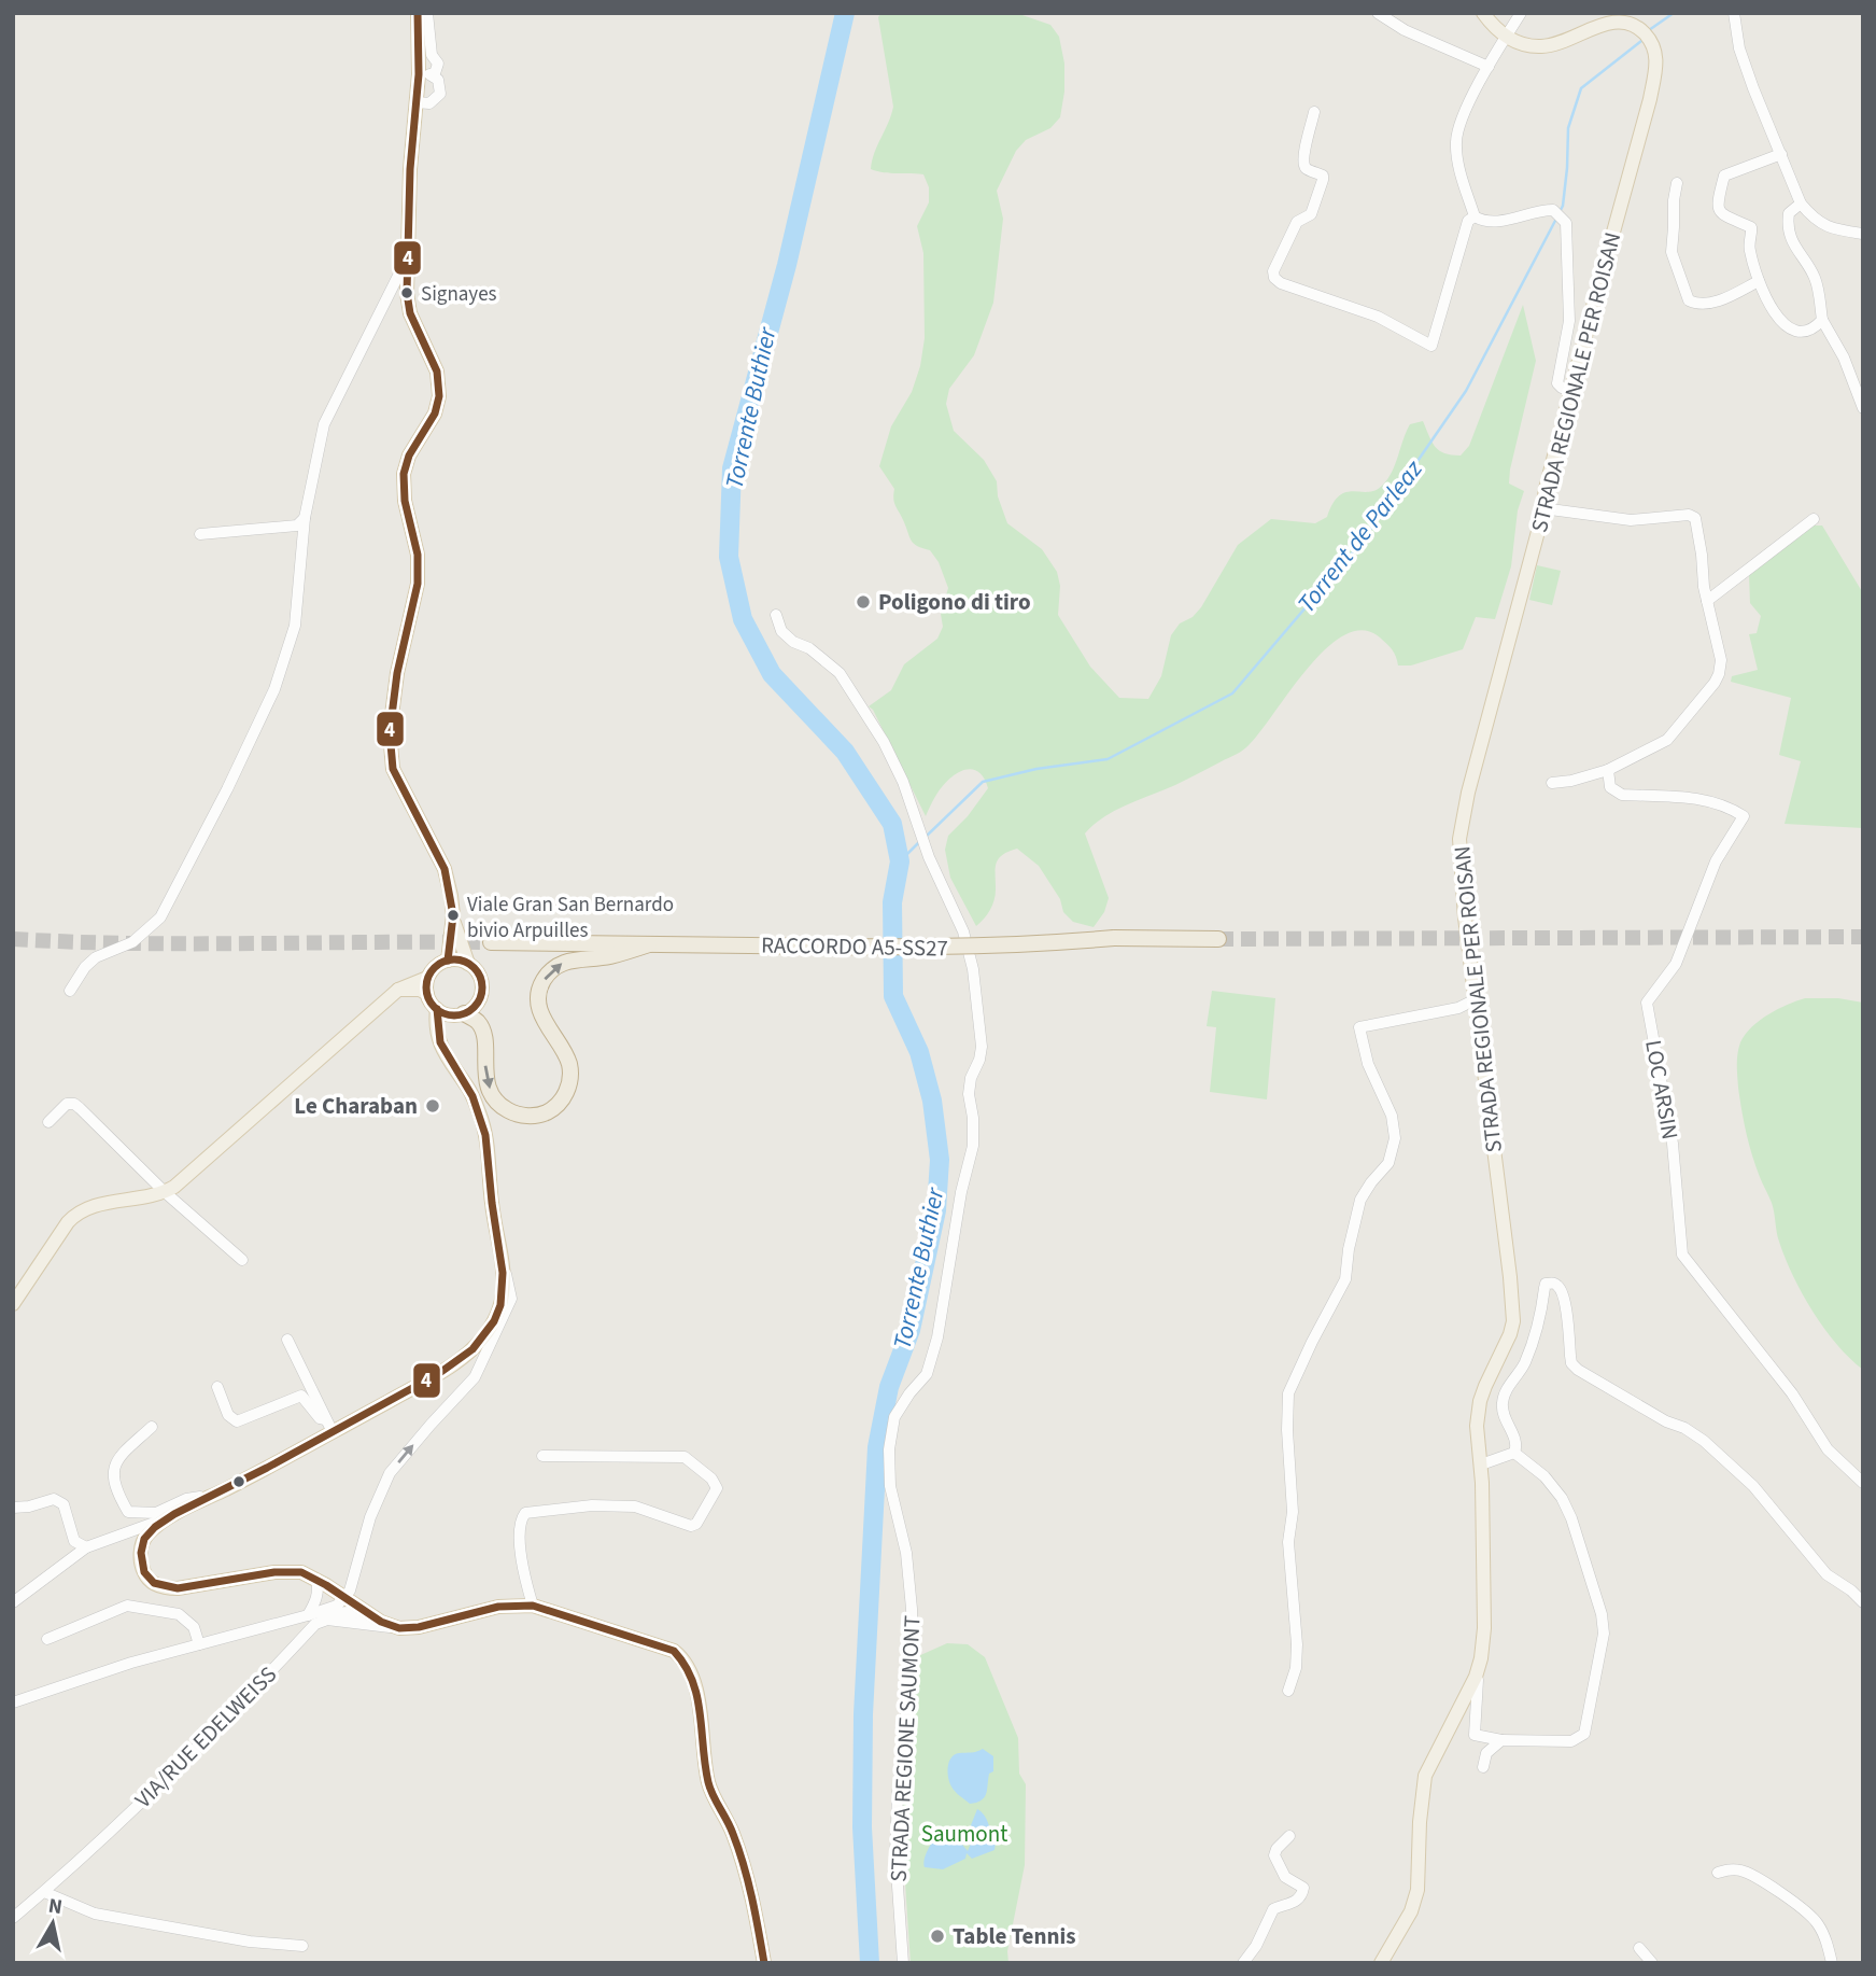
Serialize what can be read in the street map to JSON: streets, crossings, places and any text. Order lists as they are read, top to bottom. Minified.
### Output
{"streets":{"highway":["RACCORDO A5-SS27"],"main road":["STRADA REGIONALE PER ROISAN"],"street":["LOC ARSIN","VIA/RUE EDELWEISS","STRADA REGIONE SAUMONT"]},"water":["Torrente Buthier","Torrent de Parleaz"],"parks":["Saumont"],"places":["Signayes","Poligono di tiro","Viale Gran San Bernardo bivio Arpuilles","Le Charaban","Table Tennis"],"lines":["transit line 4"],"north":"top"}
